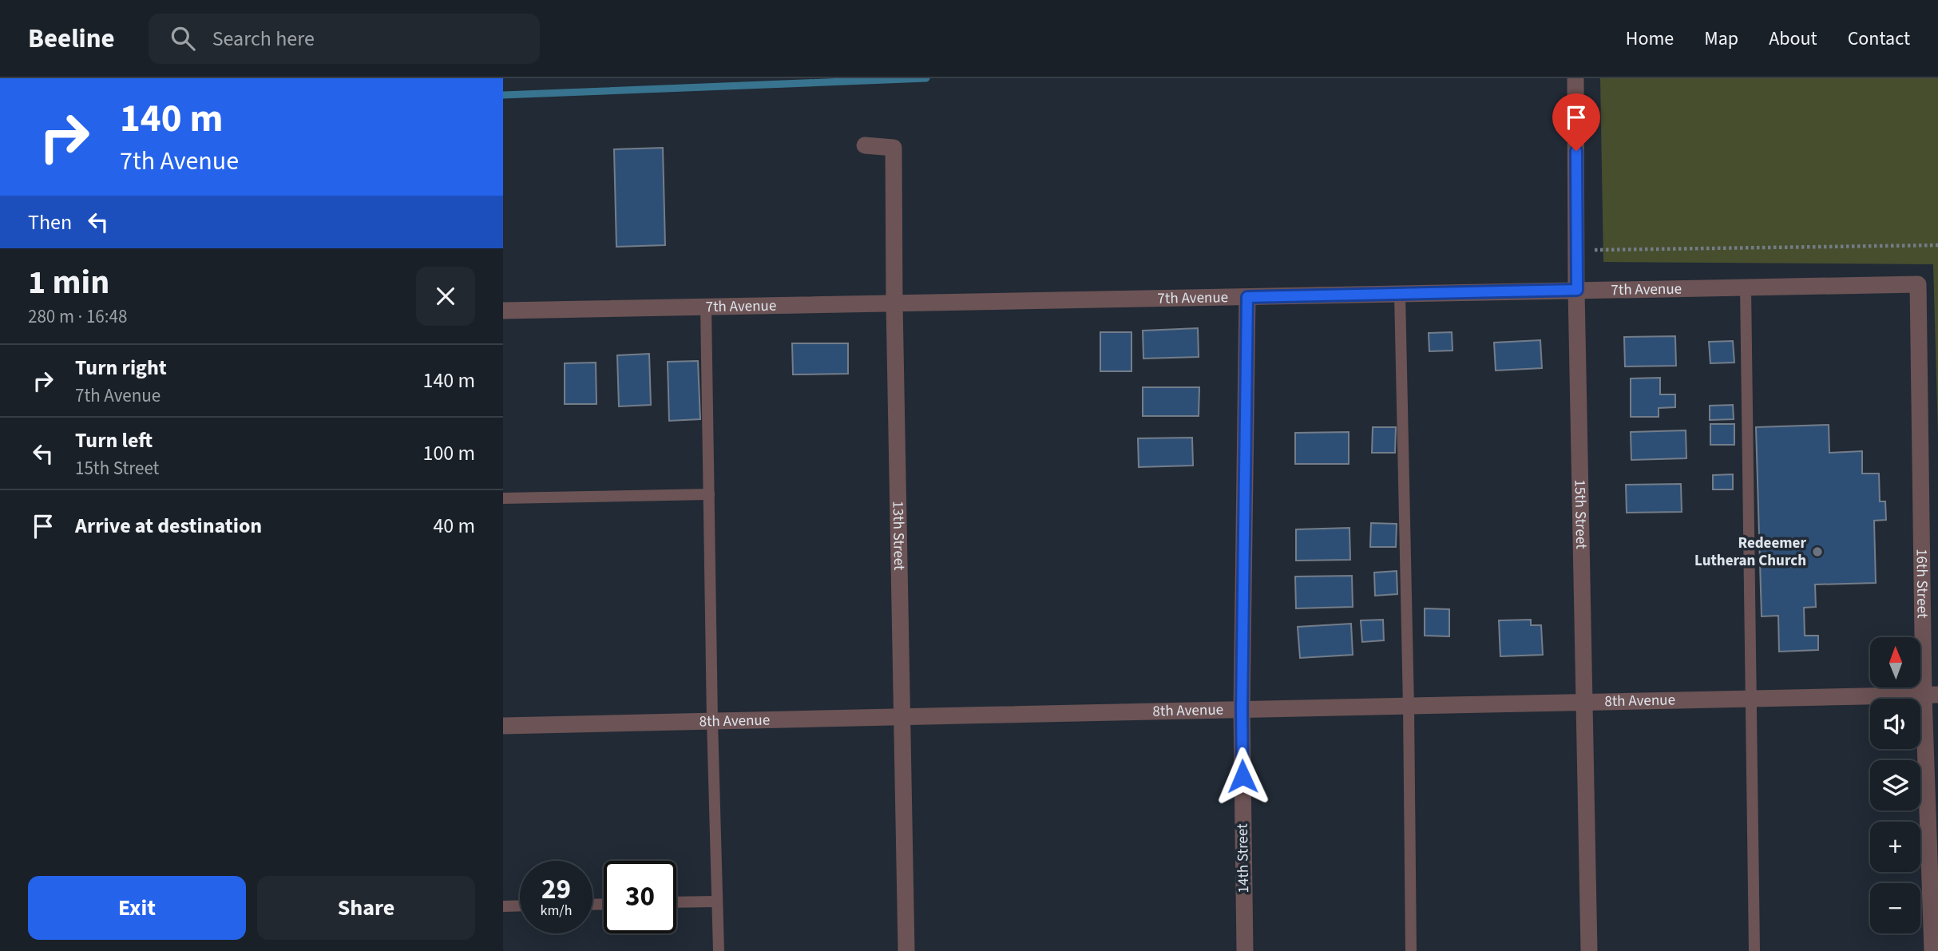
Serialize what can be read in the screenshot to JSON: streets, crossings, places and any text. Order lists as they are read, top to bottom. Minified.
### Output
{"streets":{"street":["7th Avenue","15th Street","13th Street","16th Street","8th Avenue","14th Street"]},"crossings":[["7th Avenue","15th Street"],["7th Avenue","13th Street"],["7th Avenue","16th Street"],["7th Avenue","14th Street"],["15th Street","8th Avenue"],["13th Street","8th Avenue"],["16th Street","8th Avenue"],["8th Avenue","14th Street"]],"places":["Redeemer Lutheran Church"],"north":"top","page":{"header":"Beeline","search":"Search here","nav":["Home","Map","About","Contact"],"turn":["140 m","7th Avenue"],"then":"Then","heading":["1 min","280 m · 16:48"],"list":[{"name":"Turn right","note":"7th Avenue","value":"140 m"},{"name":"Turn left","note":"15th Street","value":"100 m"},{"name":"Arrive at destination","value":"40 m"}],"map_buttons":["+","−"],"speed":"29 km/h","limit":"30","buttons":["Exit","Share"]}}
